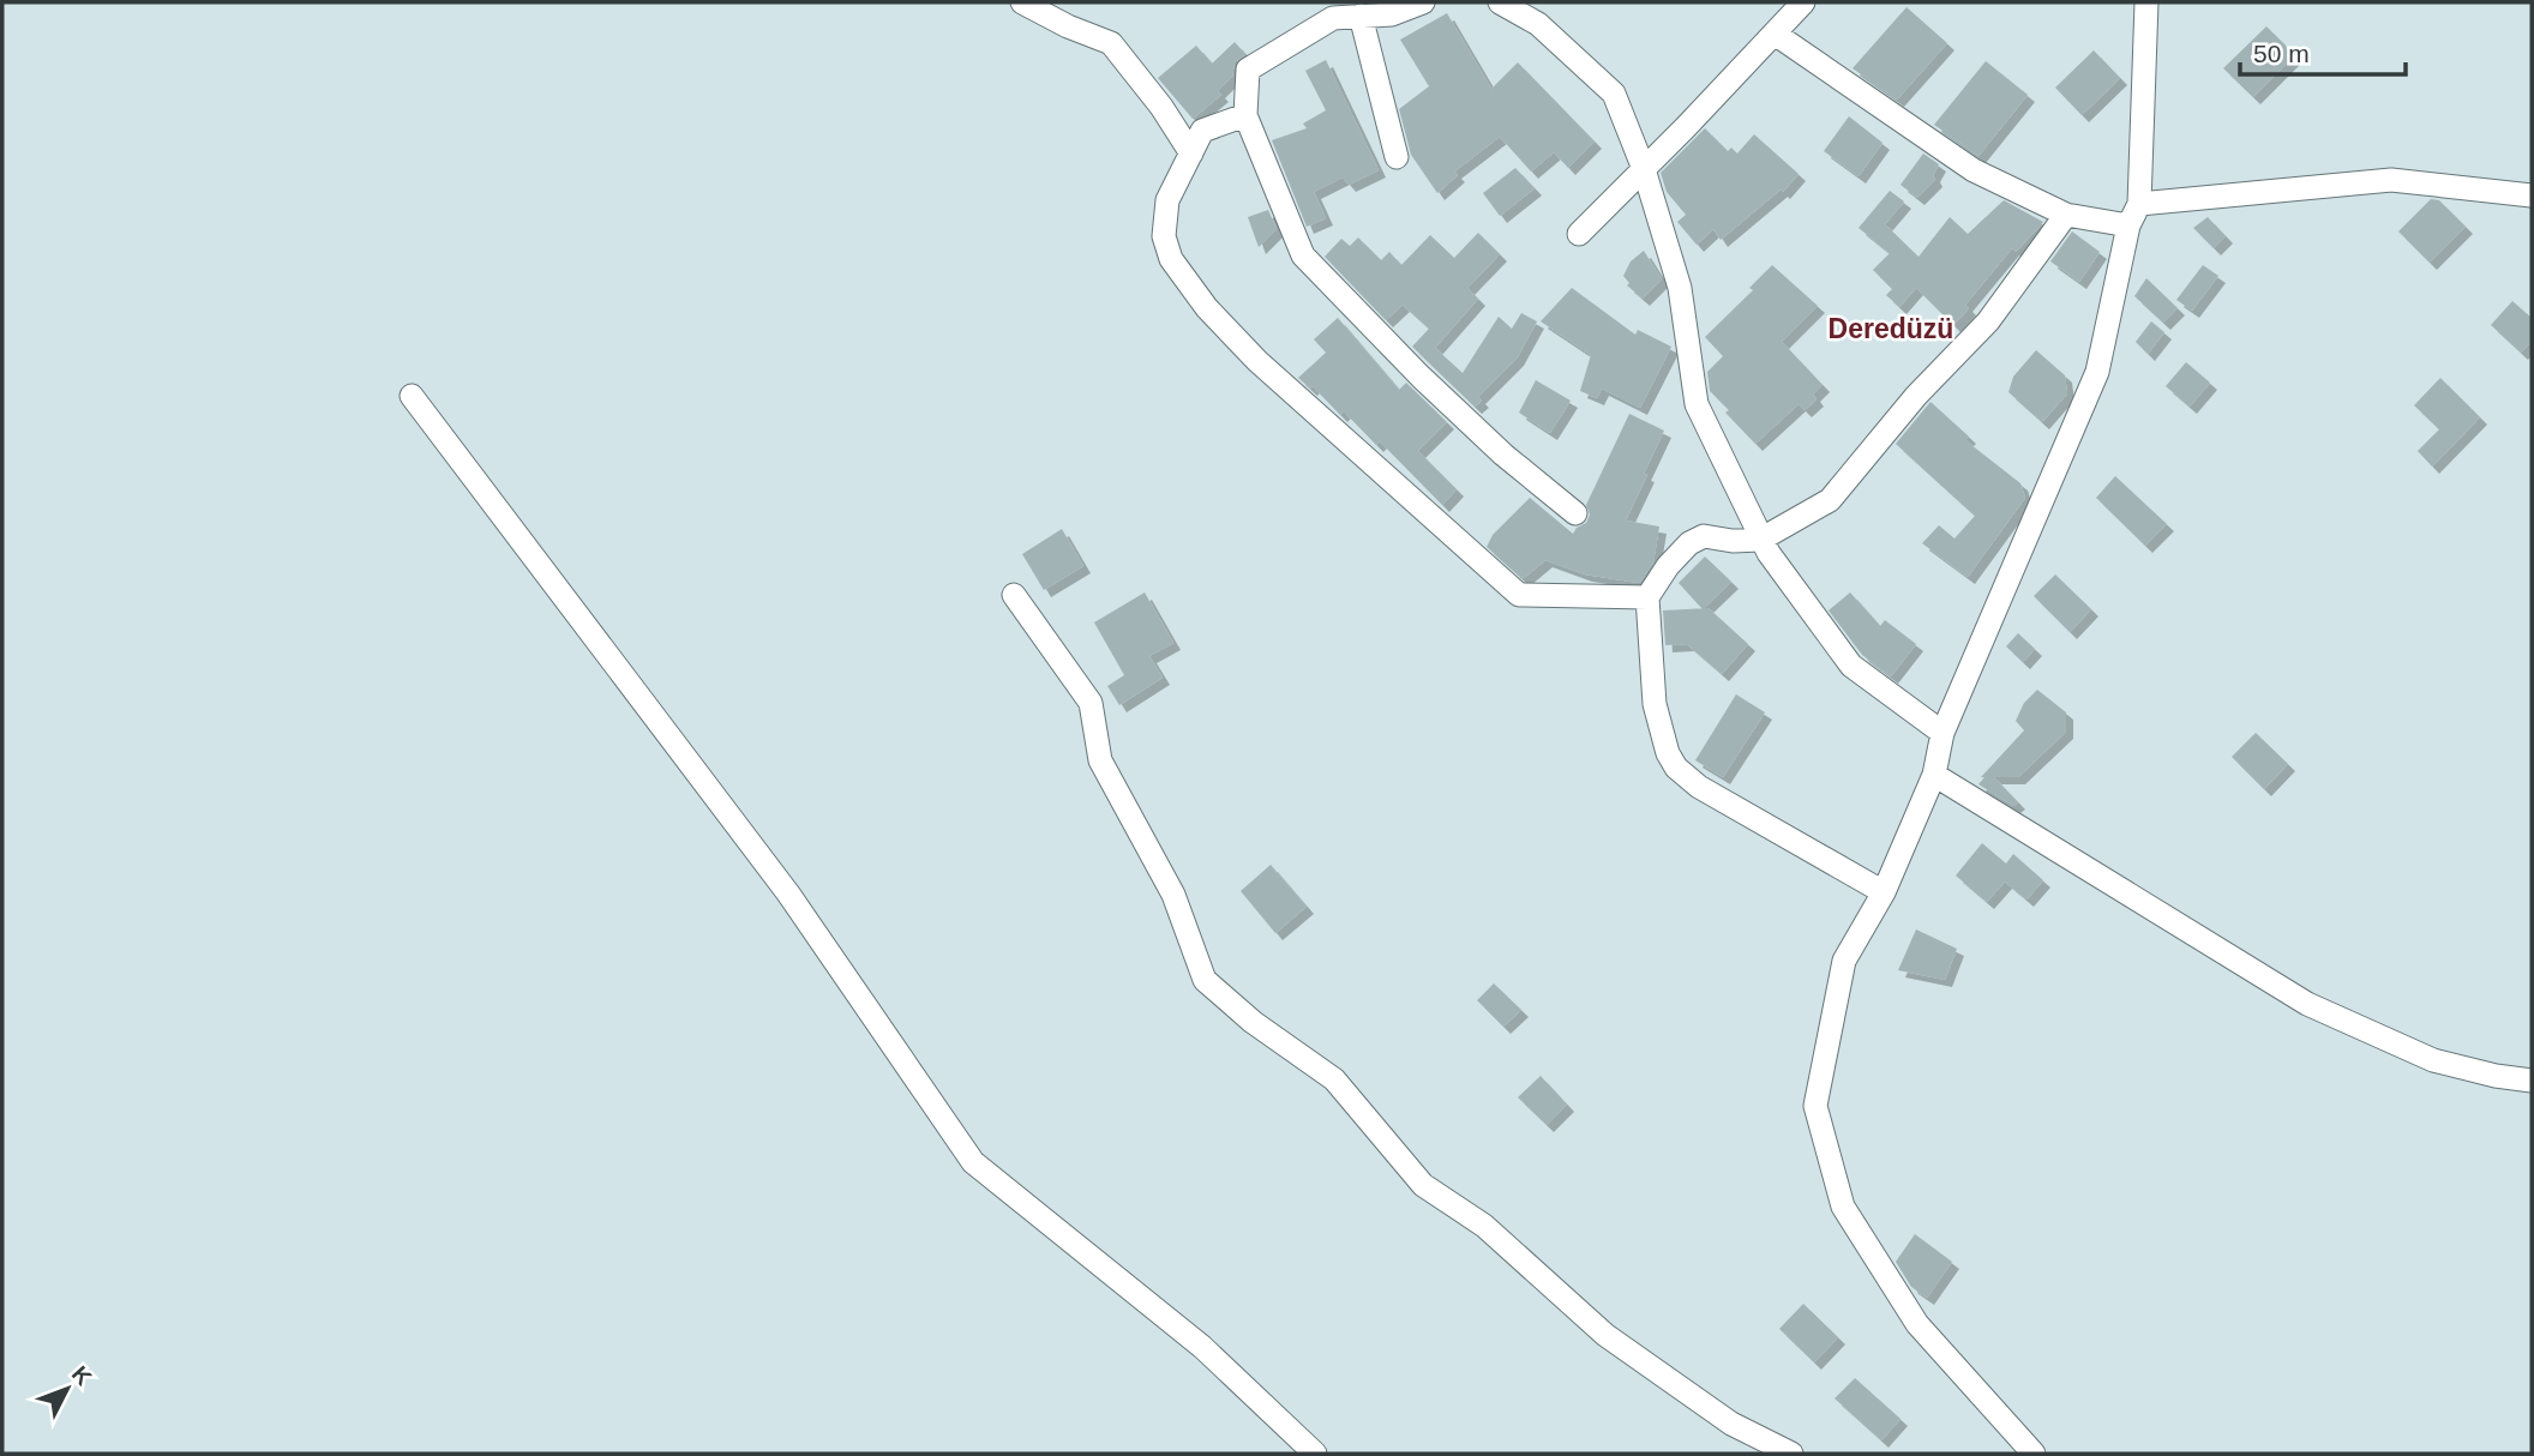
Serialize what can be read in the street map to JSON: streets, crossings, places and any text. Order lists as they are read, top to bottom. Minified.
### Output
{"districts":["Deredüzü"],"scale_bar":"50 m","north":"top right"}
